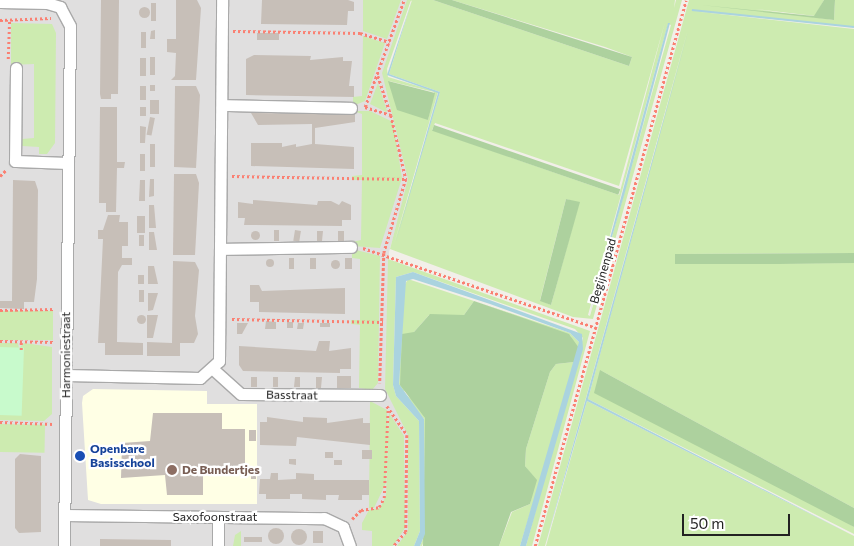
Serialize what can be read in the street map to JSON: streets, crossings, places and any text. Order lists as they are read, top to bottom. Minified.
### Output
{"streets":{"street":["Harmoniestraat","Basstraat","Saxofoonstraat"],"path":["Begijnenpad"]},"crossings":[["Harmoniestraat","Saxofoonstraat"]],"places":["Openbare Basisschool","De Bundertjes"],"scale_bar":"50 m"}
